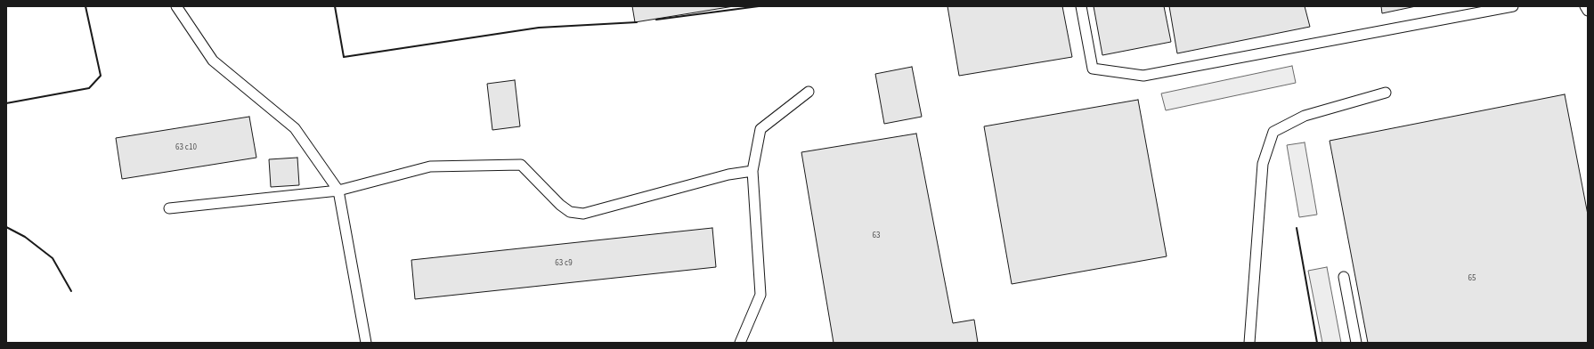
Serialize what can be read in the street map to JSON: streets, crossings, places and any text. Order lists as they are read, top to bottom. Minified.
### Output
{"house_numbers":["63 с10","63","63 с9","65"]}
